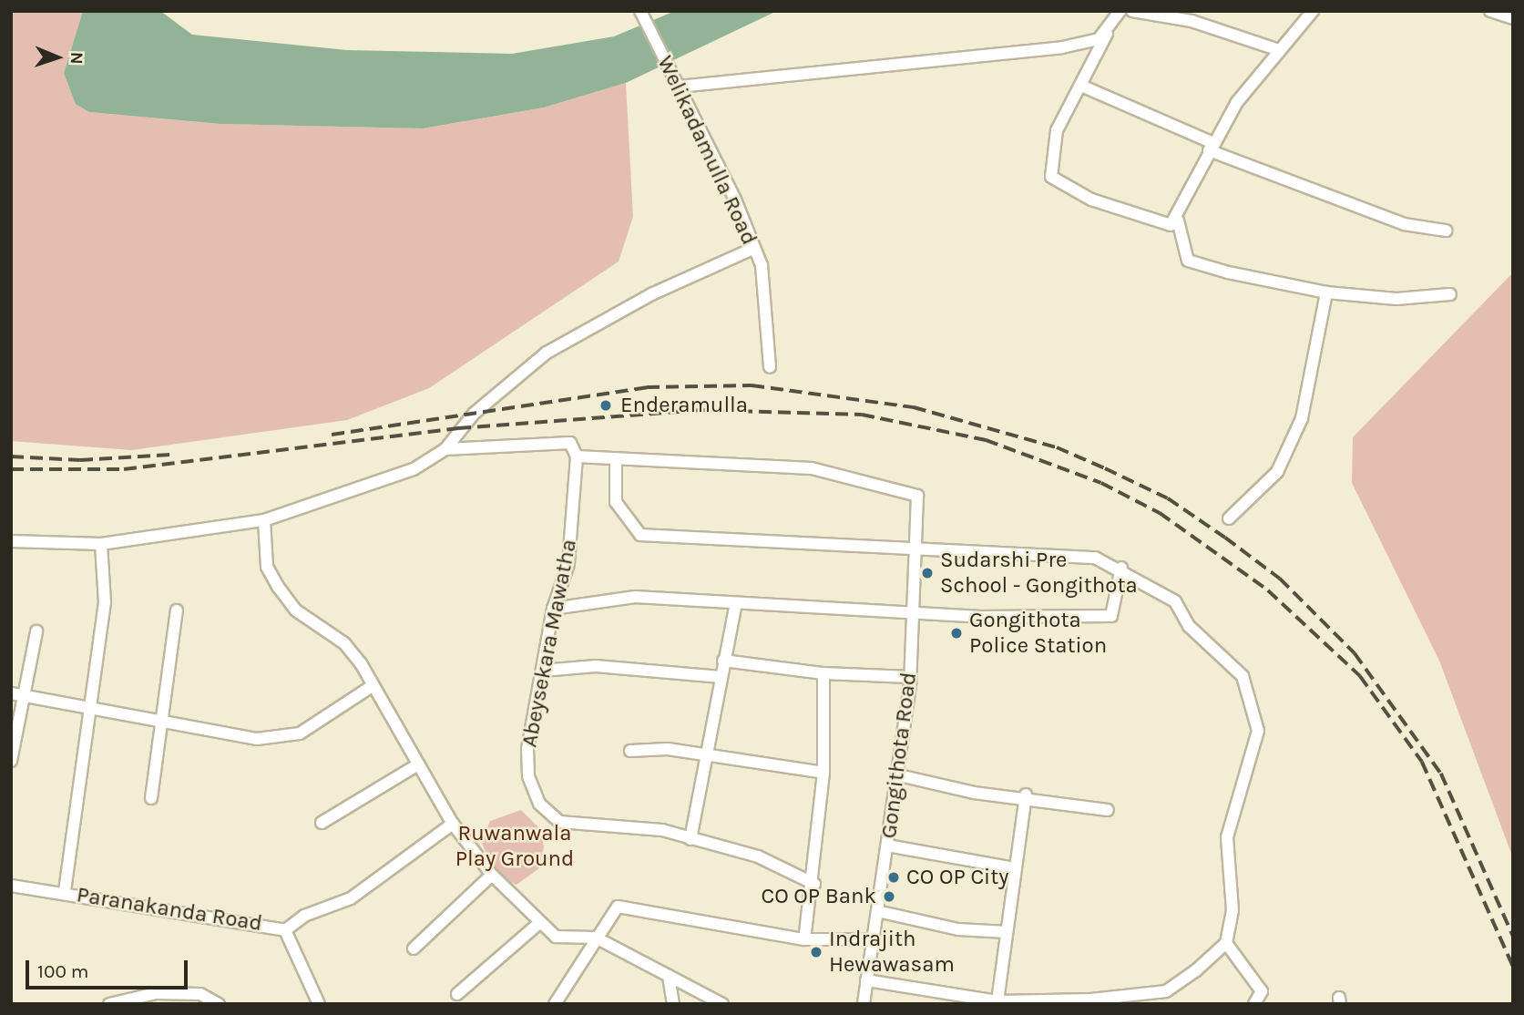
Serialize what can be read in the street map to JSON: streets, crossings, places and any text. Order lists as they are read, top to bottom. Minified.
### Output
{"streets":{"street":["Welikadamulla Road","Abeysekara Mawatha","Gongithota Road","Paranakanda Road"]},"parks":["Ruwanwala Play Ground"],"places":["Enderamulla","Sudarshi Pre School - Gongithota","Gongithota Police Station","CO OP City","CO OP Bank","Indrajith Hewawasam"],"scale_bar":"100 m","north":"right"}
